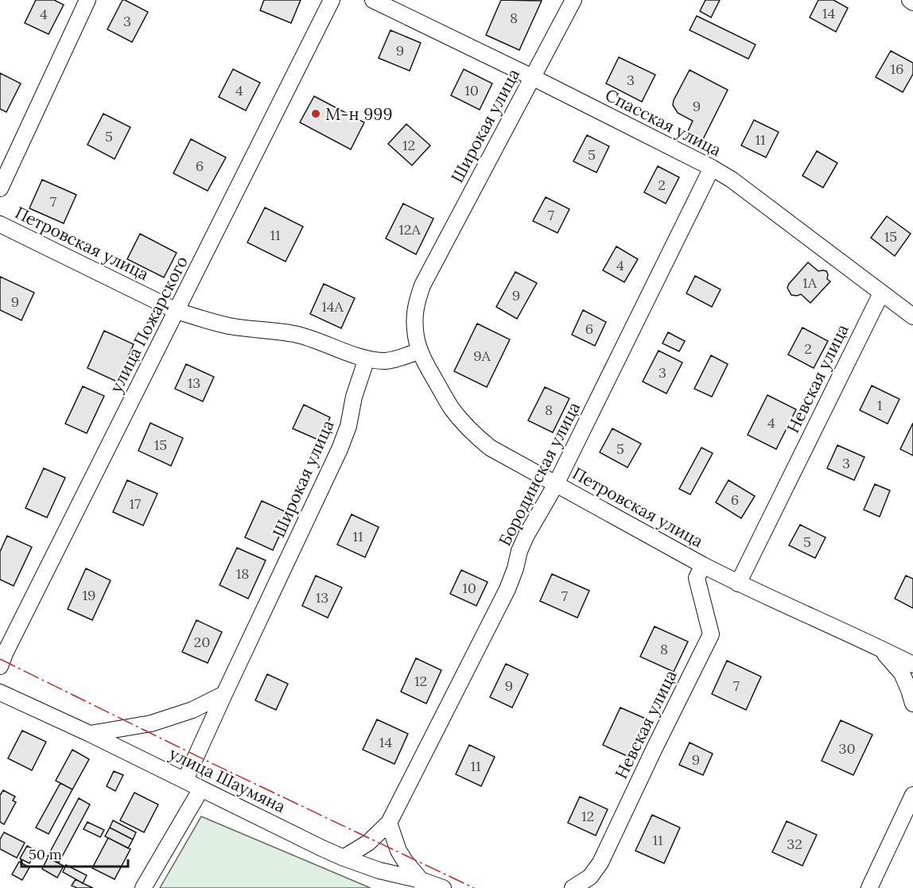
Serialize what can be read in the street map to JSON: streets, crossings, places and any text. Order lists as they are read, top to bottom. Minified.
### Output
{"streets":{"street":["Спасская улица","Широкая улица","Петровская улица","улица Пожарского","Невская улица","Бородинская улица","улица Шаумяна"]},"crossings":[["Спасская улица","Широкая улица"],["Спасская улица","Невская улица"],["Спасская улица","Бородинская улица"],["Широкая улица","Петровская улица"],["Широкая улица","улица Шаумяна"],["Петровская улица","улица Пожарского"],["Петровская улица","Невская улица"],["Петровская улица","Бородинская улица"],["Бородинская улица","улица Шаумяна"]],"places":["М-н 999"],"house_numbers":["14","4","8","3","9","16","3","4","10","9","5","11","12","5","6","2","7","7","12А","11","15","4","1А","9","9","14А","6","2","9А","3","13","1","8","4","15","5","3","6","17","11","5","18","10","19","7","13","20","8","12","9","7","14","30","9","11","12","11","32"],"scale_bar":"50 m"}
